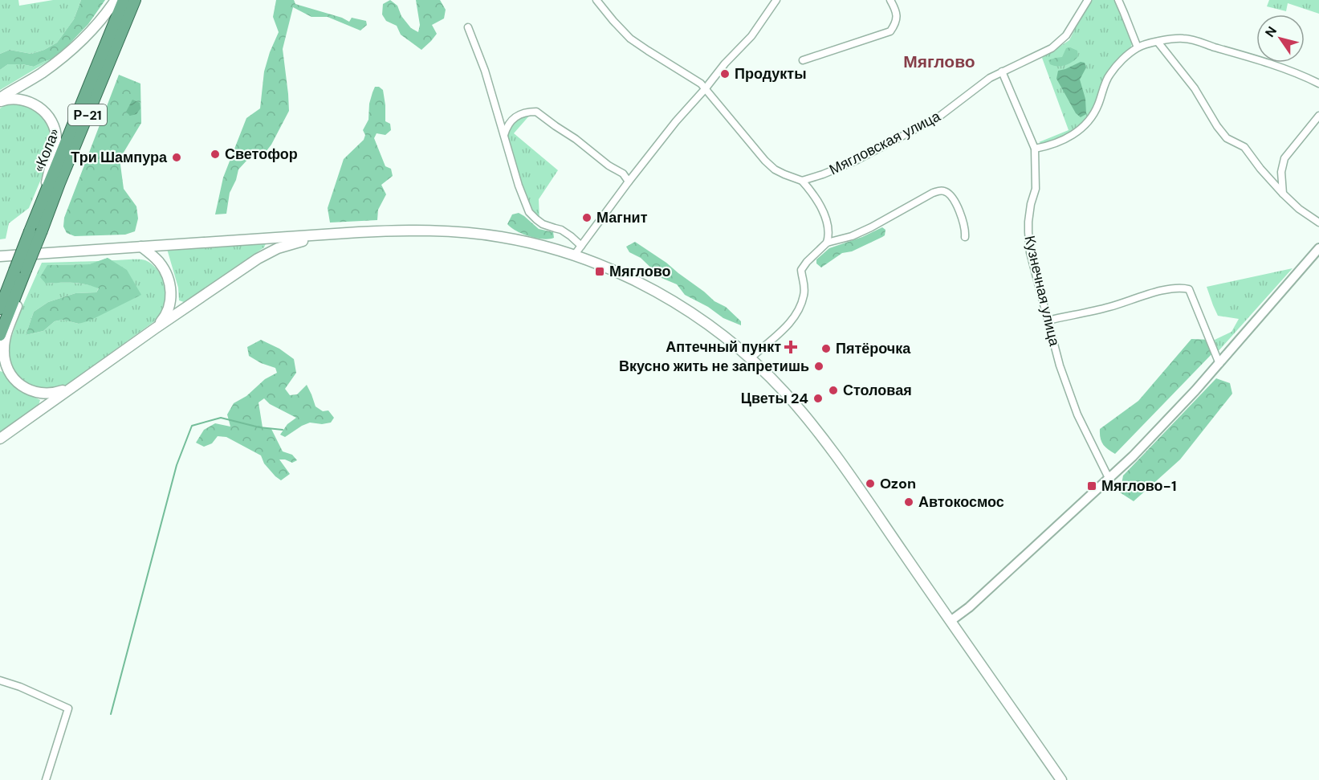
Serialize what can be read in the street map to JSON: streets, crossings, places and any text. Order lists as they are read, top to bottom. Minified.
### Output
{"streets":{"highway":["Р-21","«Кола»"],"street":["Мягловская улица","Кузнечная улица"]},"crossings":[["Р-21","«Кола»"],["Мягловская улица","Кузнечная улица"]],"districts":["Мяглово"],"places":{"other":["Продукты","Светофор","Три Шампура","Магнит","Пятёрочка","Вкусно жить не запретишь","Столовая","Цветы 24","Ozon","Автокосмос"],"transit":["Мяглово","Мяглово-1"],"health":["Аптечный пункт"]},"north":"top left"}
